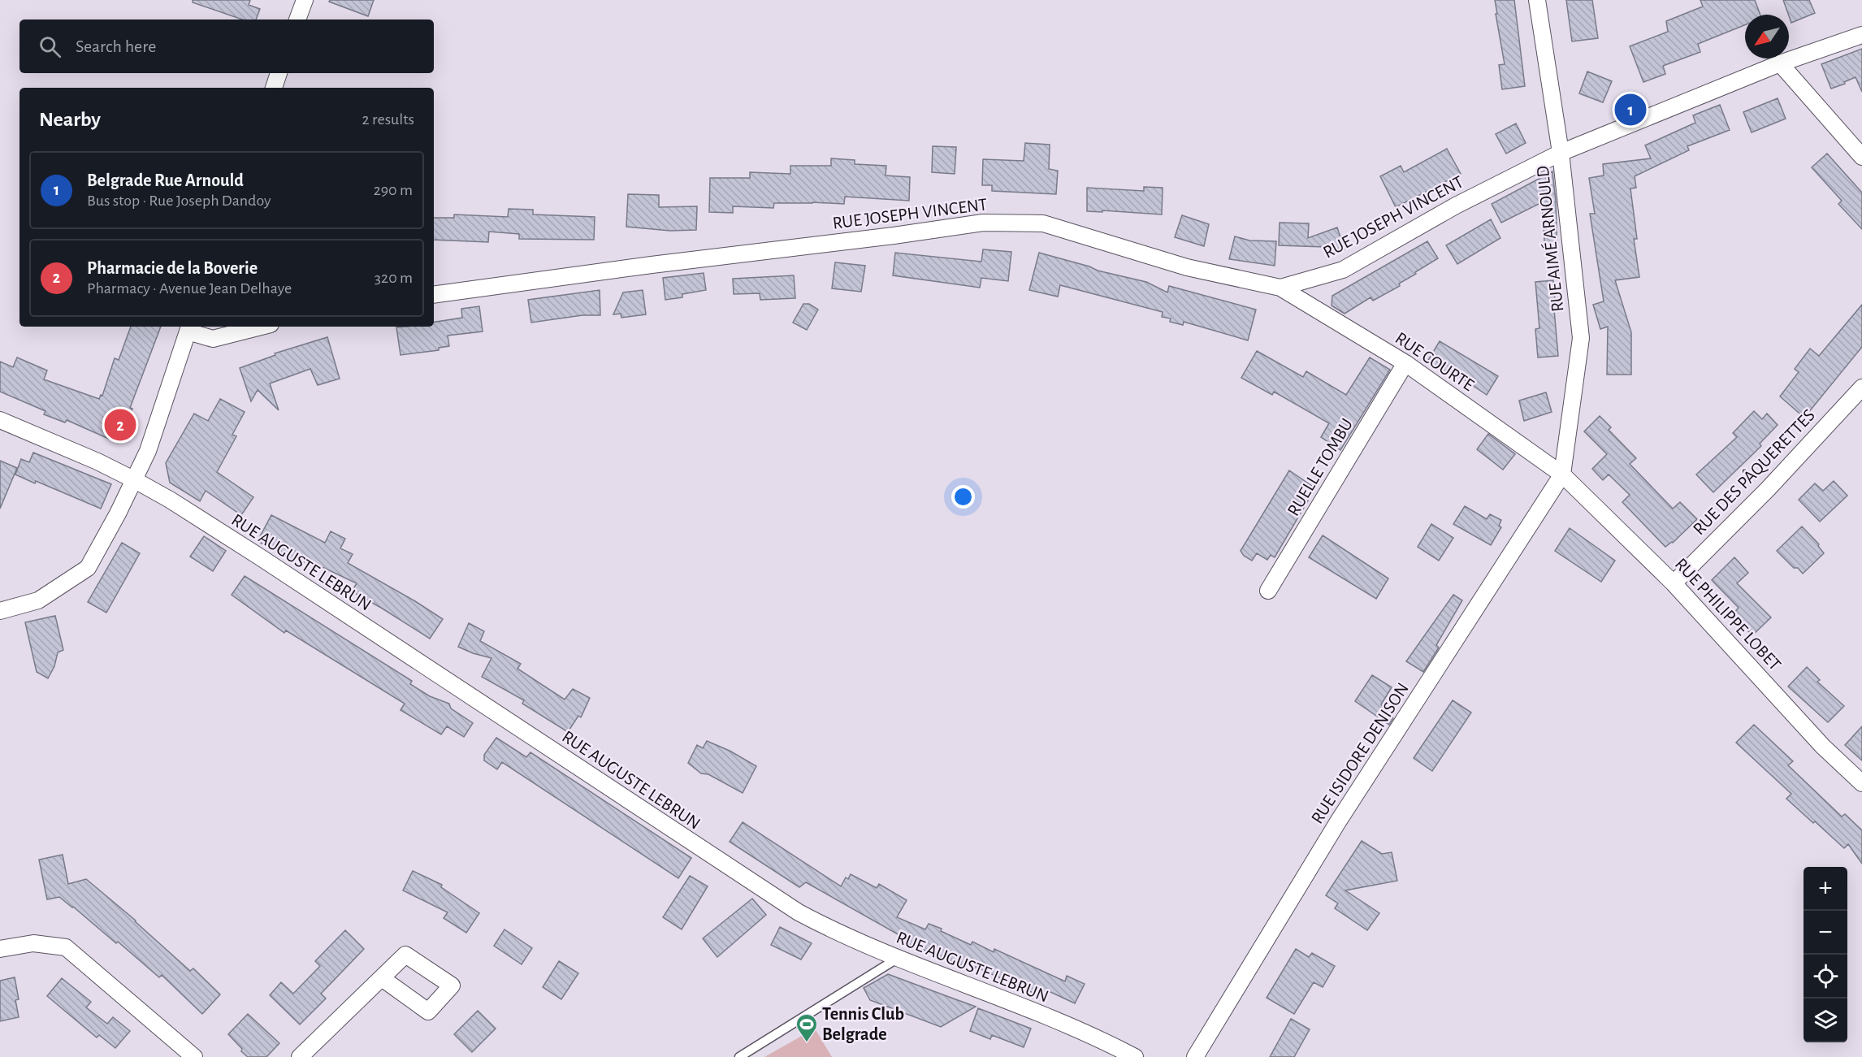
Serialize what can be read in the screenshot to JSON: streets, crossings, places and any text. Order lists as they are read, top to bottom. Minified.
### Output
{"streets":{"street":["RUE JOSEPH VINCENT","RUE AIMÉ ARNOULD","RUE COURTE","RUELLE TOMBU","RUE DES PÂQUERETTES","RUE AUGUSTE LEBRUN","RUE PHILIPPE LOBET","RUE ISIDORE DENISON"]},"crossings":[["RUE JOSEPH VINCENT","RUE AIMÉ ARNOULD"],["RUE JOSEPH VINCENT","RUE COURTE"],["RUE AIMÉ ARNOULD","RUE COURTE"],["RUE AIMÉ ARNOULD","RUE PHILIPPE LOBET"],["RUE AIMÉ ARNOULD","RUE ISIDORE DENISON"],["RUE COURTE","RUELLE TOMBU"],["RUE COURTE","RUE PHILIPPE LOBET"],["RUE COURTE","RUE ISIDORE DENISON"],["RUE DES PÂQUERETTES","RUE PHILIPPE LOBET"],["RUE PHILIPPE LOBET","RUE ISIDORE DENISON"]],"places":{"sports":["Tennis Club Belgrade"]},"north":"bottom left","page":{"search":"Search here","heading":["Nearby","2 results"],"pins":["1","2"],"list":[{"mark":"1","name":"Belgrade Rue Arnould","note":"Bus stop · Rue Joseph Dandoy","value":"290 m"},{"mark":"2","name":"Pharmacie de la Boverie","note":"Pharmacy · Avenue Jean Delhaye","value":"320 m"}],"map_buttons":["+","−"]}}
